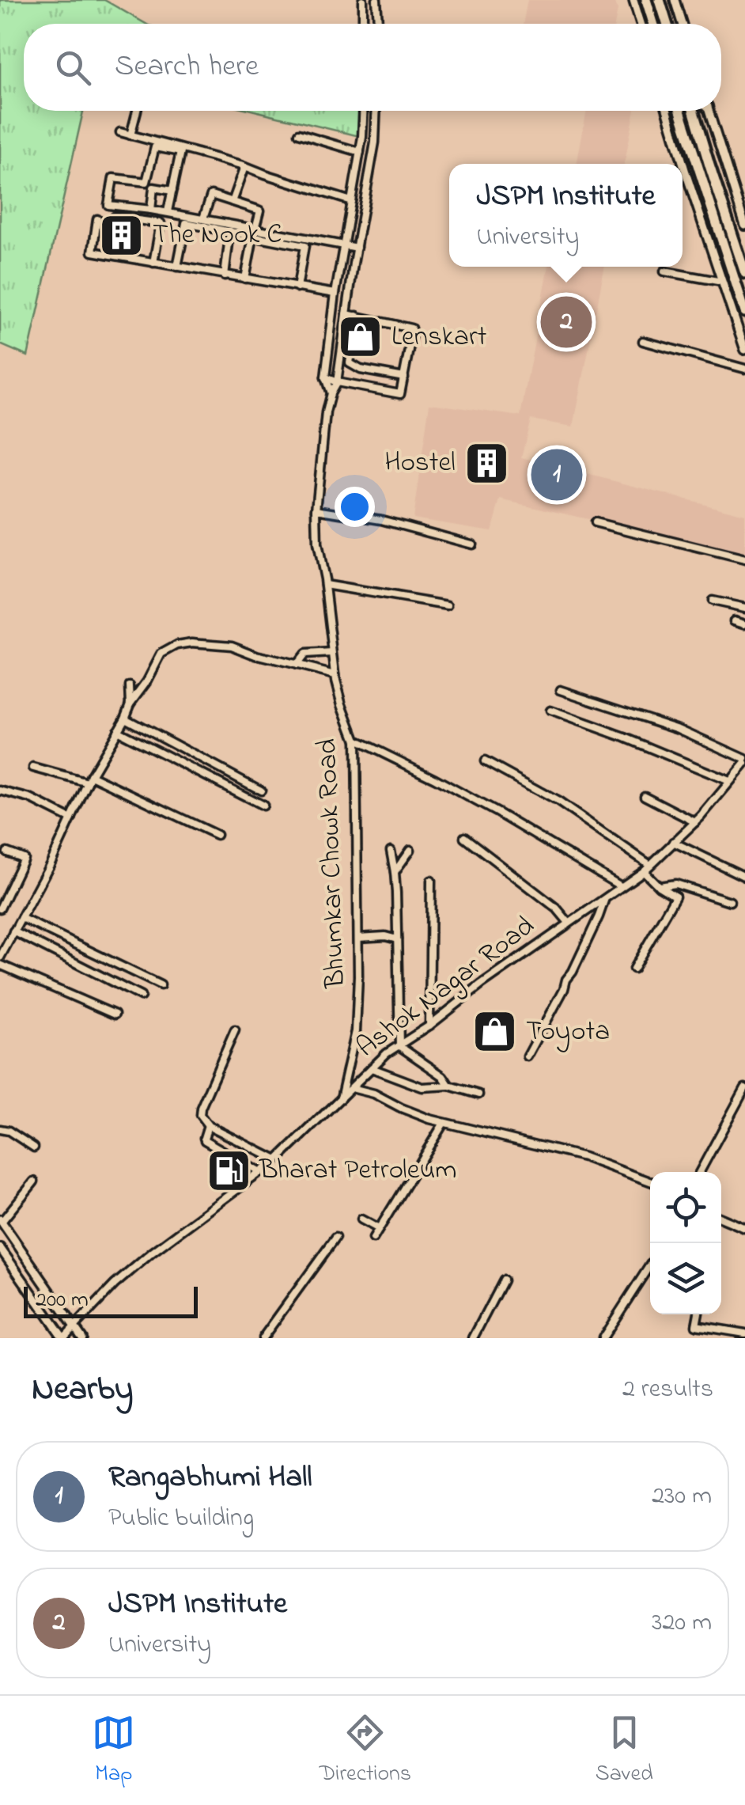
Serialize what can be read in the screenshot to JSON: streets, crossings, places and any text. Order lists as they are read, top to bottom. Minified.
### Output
{"streets":{"street":["Bhumkar Chowk Road","Ashok Nagar Road"]},"crossings":[["Bhumkar Chowk Road","Ashok Nagar Road"]],"places":{"building":["The Nook C","Hostel"],"shop":["Lenskart","Toyota"],"fuel station":["Bharat Petroleum"]},"scale_bar":"200 m","page":{"search":"Search here","popup":["JSPM Institute","University"],"pins":["2","1"],"scale":"200 m","heading":["Nearby","2 results"],"list":[{"mark":"1","name":"Rangabhumi Hall","note":"Public building","value":"230 m"},{"mark":"2","name":"JSPM Institute","note":"University","value":"320 m"}],"nav":["Map","Directions","Saved"]}}
